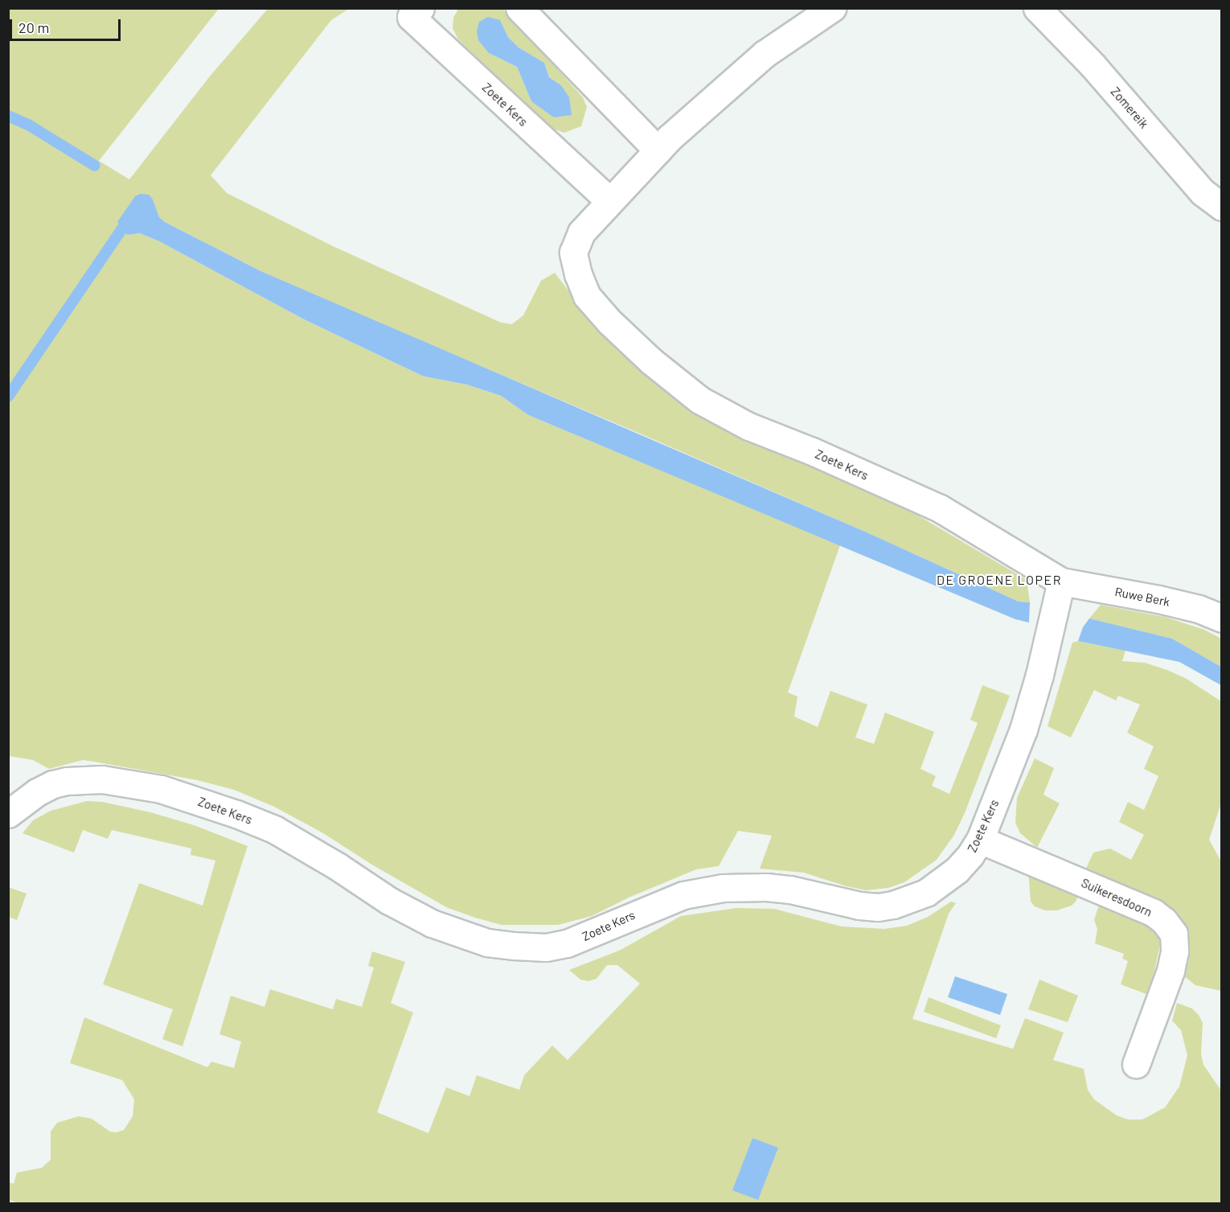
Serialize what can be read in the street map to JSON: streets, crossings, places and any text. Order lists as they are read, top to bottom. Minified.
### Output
{"streets":{"street":["Zoete Kers","Zomereik","Ruwe Berk","Suikeresdoorn"]},"crossings":[["Zoete Kers","Ruwe Berk"],["Zoete Kers","Suikeresdoorn"]],"districts":["DE GROENE LOPER"],"scale_bar":"20 m"}
